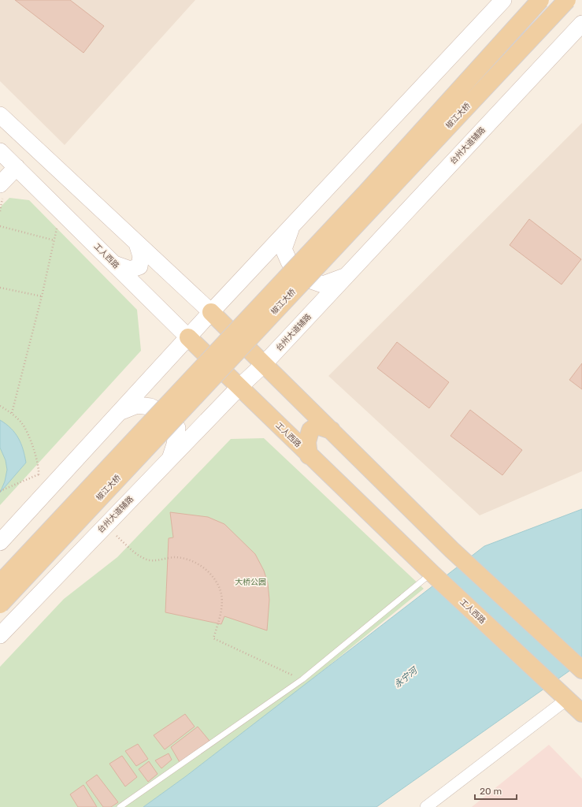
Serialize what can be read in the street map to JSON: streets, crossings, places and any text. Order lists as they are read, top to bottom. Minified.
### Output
{"streets":{"main road":["椒江大桥","台州大道辅路","工人西路"]},"crossings":[["台州大道辅路","工人西路"]],"water":["永宁河"],"parks":["大桥公园"],"scale_bar":"20 m"}
